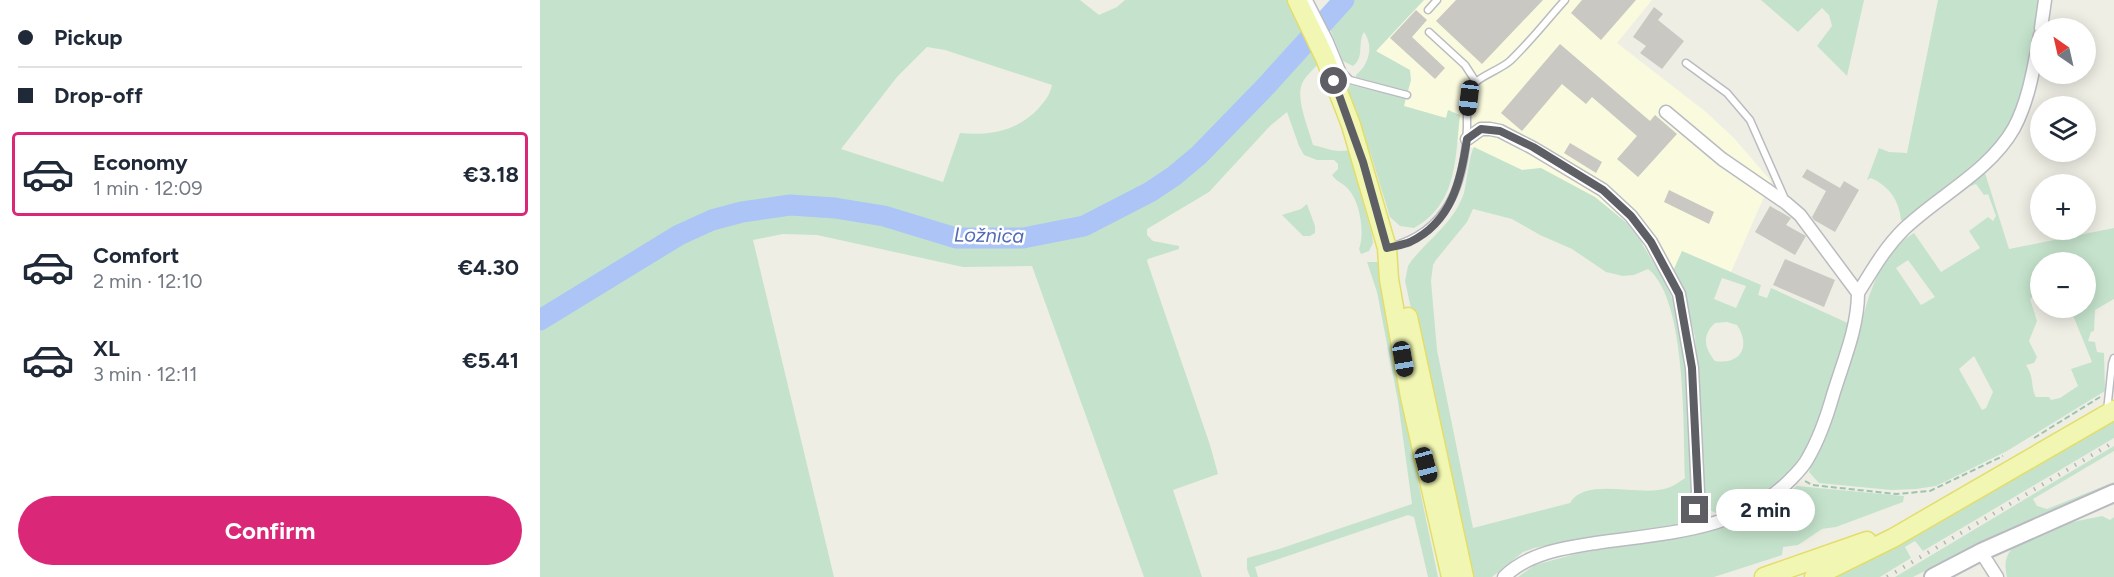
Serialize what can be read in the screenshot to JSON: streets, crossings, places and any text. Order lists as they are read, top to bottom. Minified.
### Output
{"water":["Ložnica"],"north":"top left","page":{"banner":["Pickup","Drop-off"],"map_buttons":["+","−"],"list":[{"name":"Economy","note":"1 min · 12:09","value":"€3.18"},{"name":"Comfort","note":"2 min · 12:10","value":"€4.30"},{"name":"XL","note":"3 min · 12:11","value":"€5.41"}],"buttons":"Confirm","bubble":"2 min"}}
